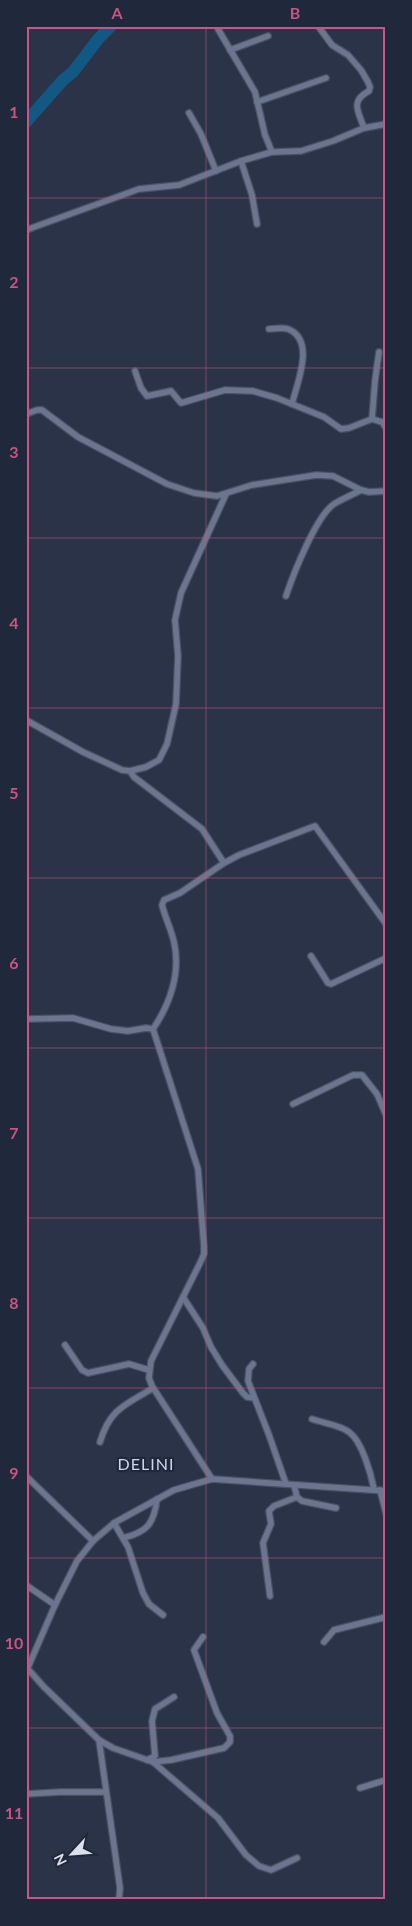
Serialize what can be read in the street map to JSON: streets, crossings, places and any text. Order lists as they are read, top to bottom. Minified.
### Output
{"districts":["DELINI"],"north":"bottom left","grid":{"columns":["A","B"],"rows":["1","2","3","4","5","6","7","8","9","10","11"]}}
